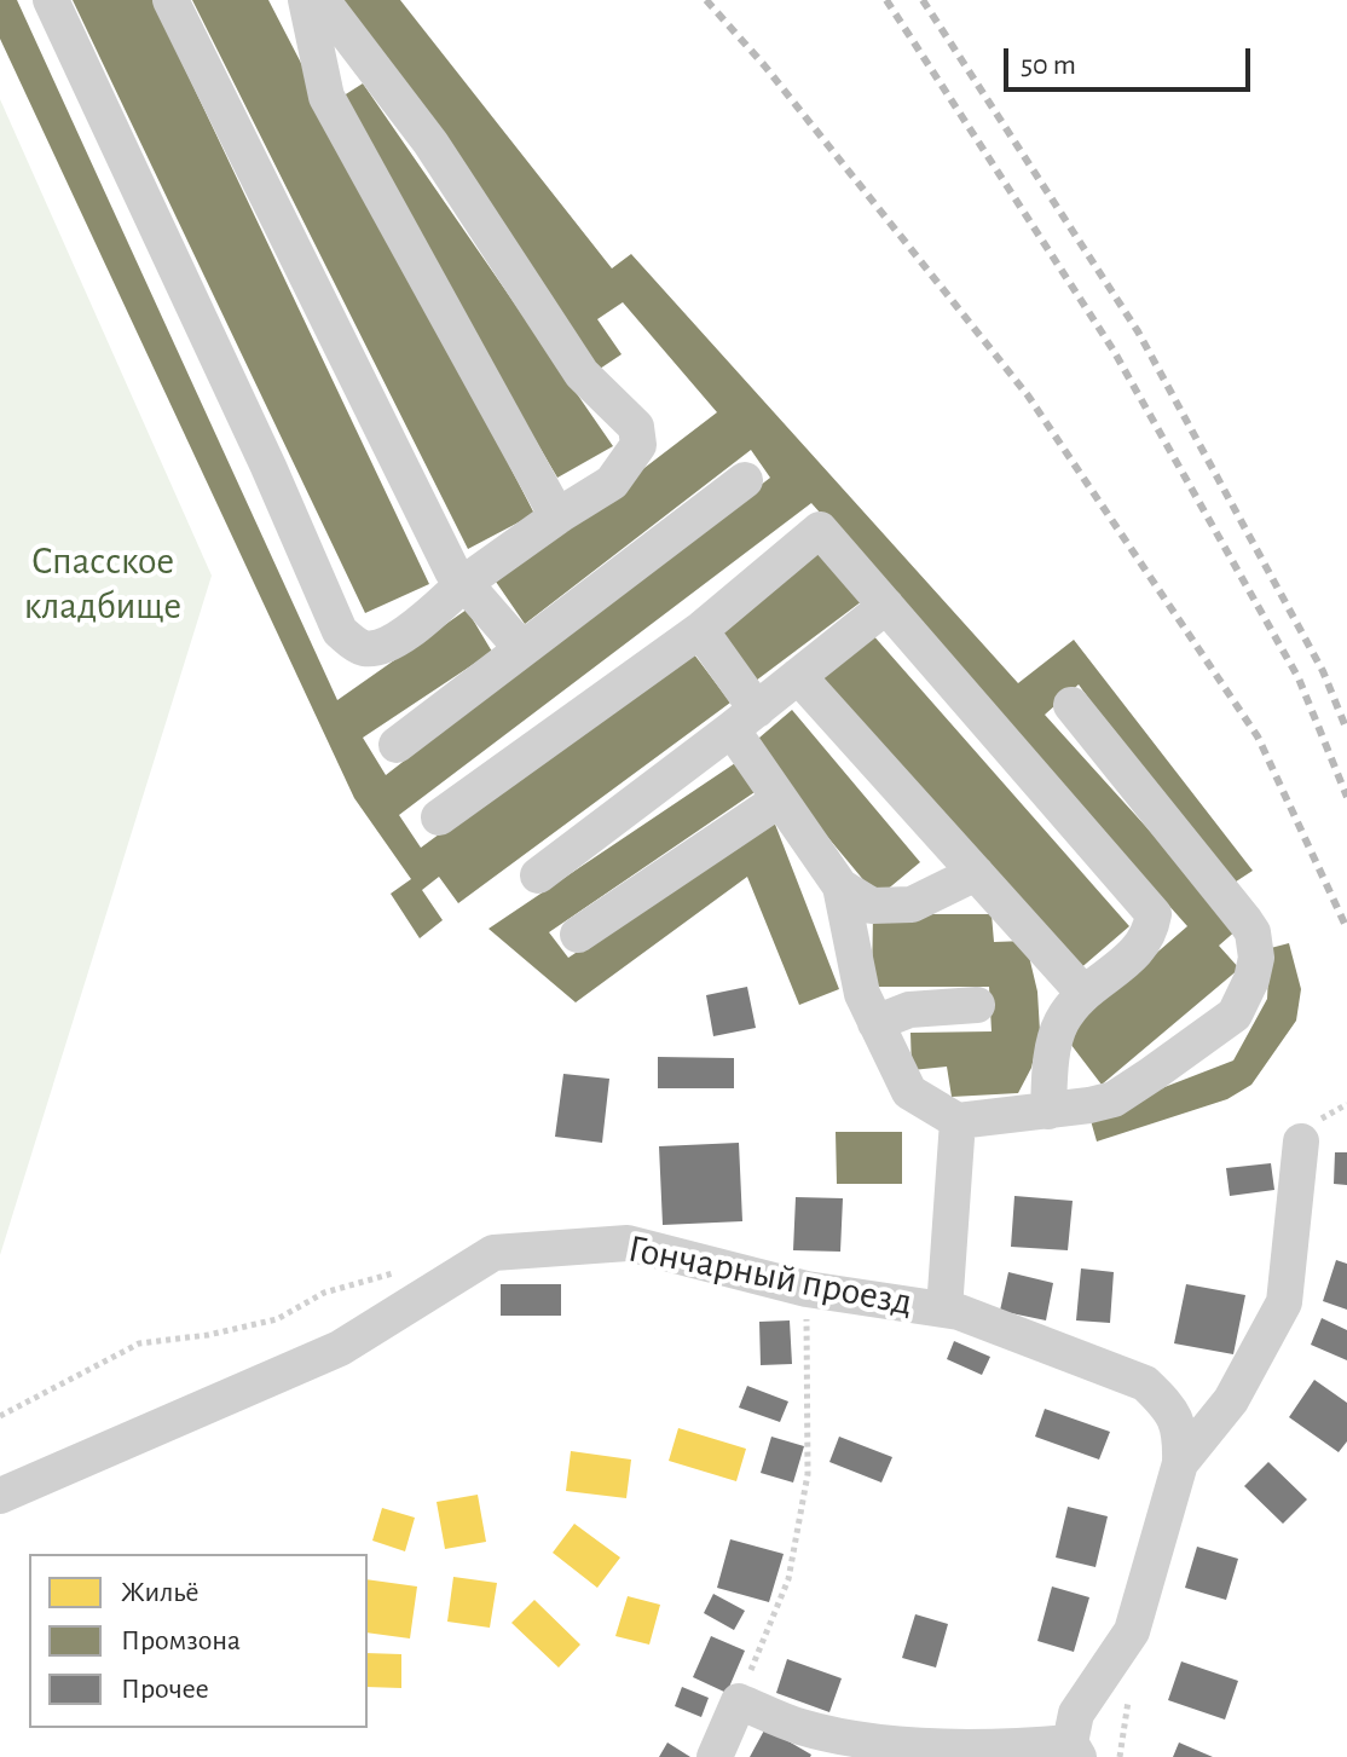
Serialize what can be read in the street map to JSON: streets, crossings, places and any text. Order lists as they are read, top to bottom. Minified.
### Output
{"streets":{"street":["Гончарный проезд"]},"parks":["Спасское кладбище"],"legend":["Жильё","Промзона","Прочее"],"scale_bar":"50 m"}
